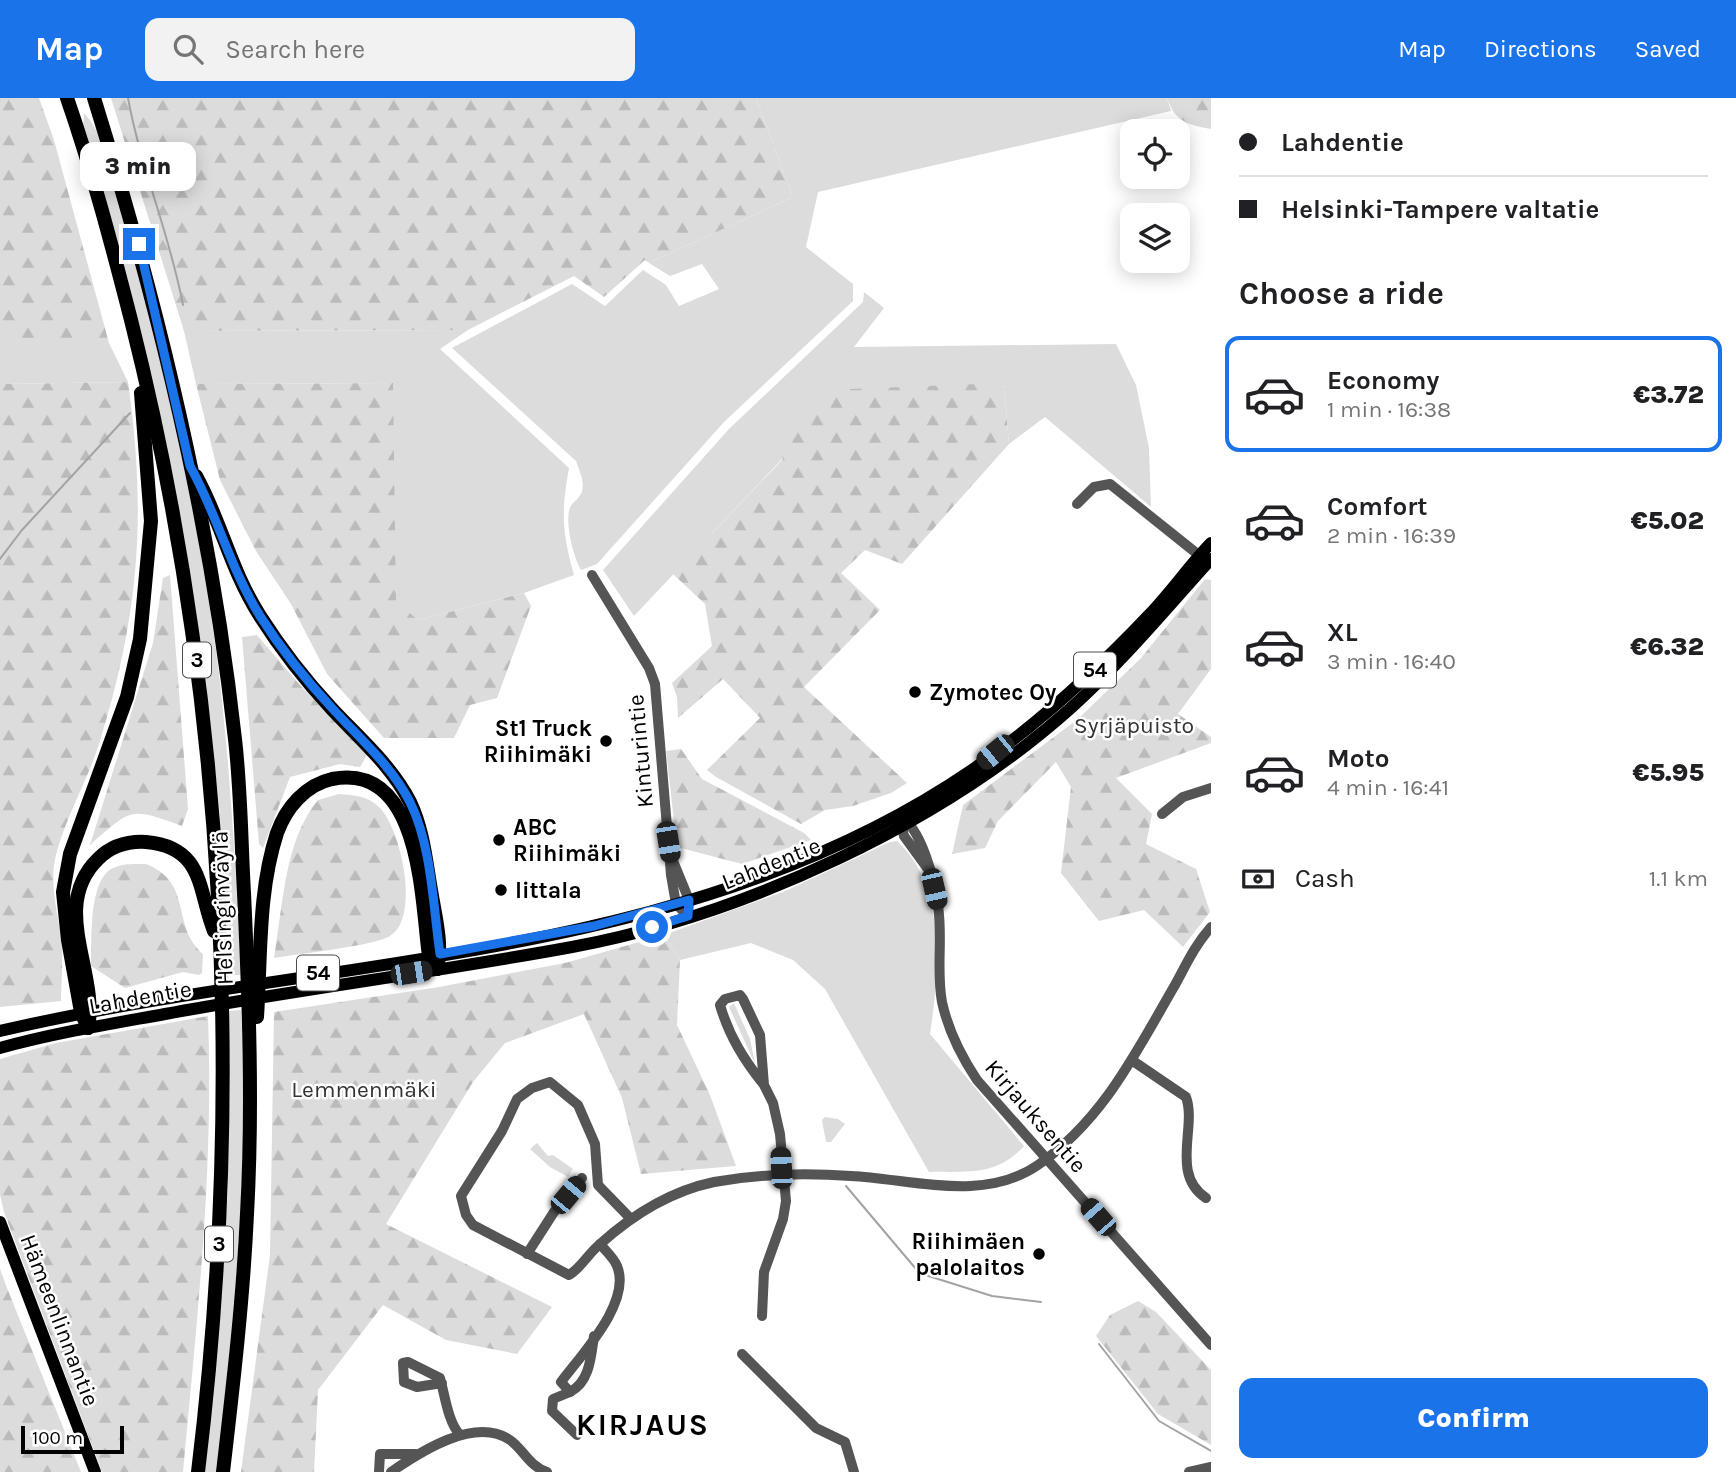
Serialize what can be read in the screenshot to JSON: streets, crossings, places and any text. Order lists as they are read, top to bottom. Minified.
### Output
{"streets":{"highway":["3","Helsinginväylä"],"main road":["54","Lahdentie","Hämeenlinnantie"],"street":["Kinturintie","Kirjauksentie"]},"crossings":[["3","Helsinginväylä"],["Kinturintie","Lahdentie"],["Lahdentie","Kirjauksentie"]],"districts":["KIRJAUS"],"parks":["Syrjäpuisto","Lemmenmäki"],"places":["Zymotec Oy","St1 Truck Riihimäki","ABC Riihimäki","Iittala","Riihimäen palolaitos"],"scale_bar":"100 m","page":{"header":"Map","search":"Search here","nav":["Map","Directions","Saved"],"banner":["Lahdentie","Helsinki-Tampere valtatie"],"bubble":"3 min","heading":"Choose a ride","list":[{"name":"Economy","note":"1 min · 16:38","value":"€3.72"},{"name":"Comfort","note":"2 min · 16:39","value":"€5.02"},{"name":"XL","note":"3 min · 16:40","value":"€6.32"},{"name":"Moto","note":"4 min · 16:41","value":"€5.95"}],"pay":["Cash","1.1 km"],"buttons":"Confirm","scale":"100 m"}}
